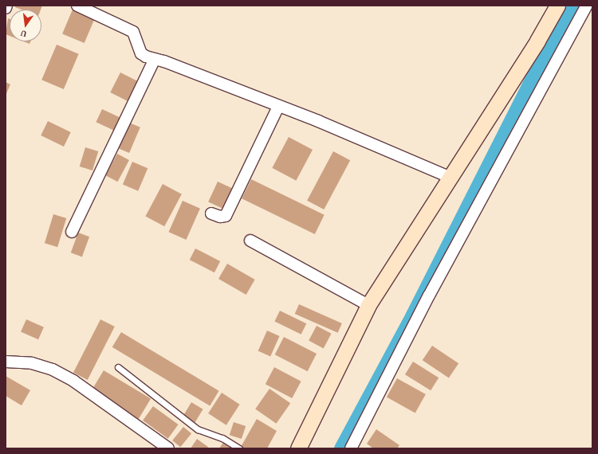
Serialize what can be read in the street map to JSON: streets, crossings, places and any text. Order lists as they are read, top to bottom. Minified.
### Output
{"north":"bottom"}
